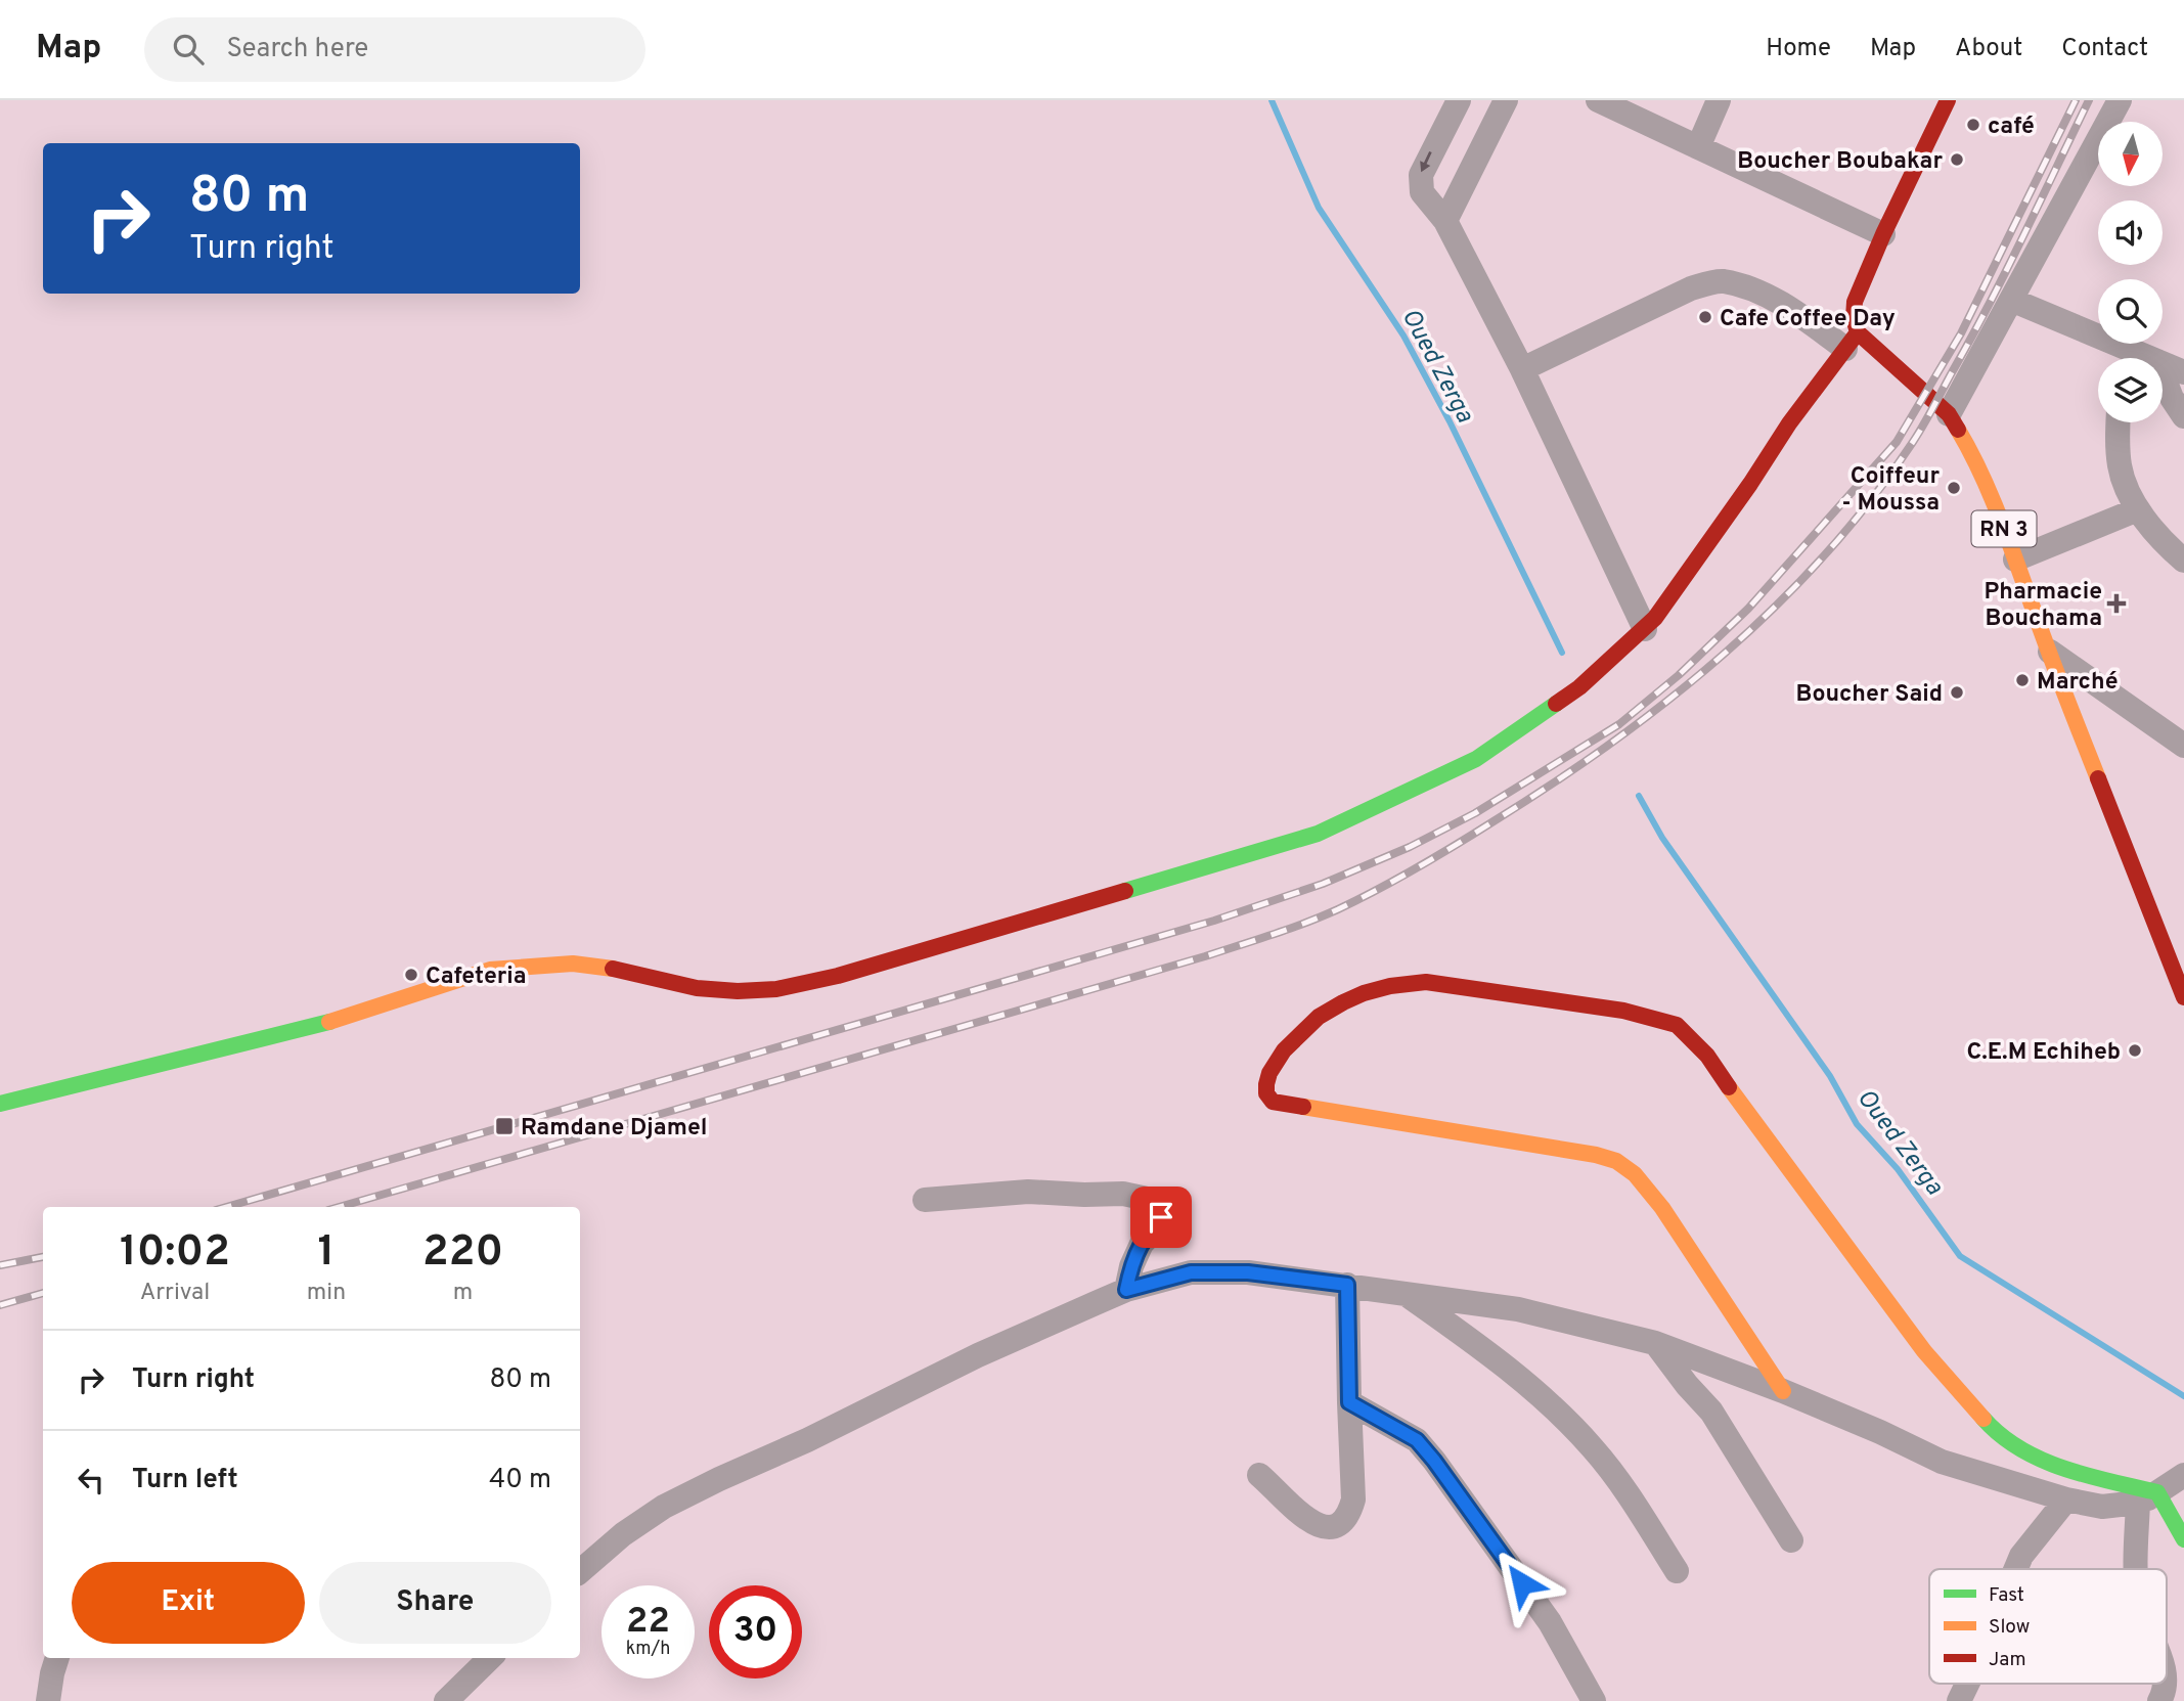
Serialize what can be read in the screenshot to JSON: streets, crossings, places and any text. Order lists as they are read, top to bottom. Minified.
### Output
{"streets":{"main road":["RN 3"]},"water":["Oued Zerga"],"places":{"other":["café","Boucher Boubakar","Cafe Coffee Day","Coiffeur - Moussa","Marché","Boucher Said","Cafeteria","C.E.M Echiheb"],"health":["Pharmacie Bouchama"],"transit":["Ramdane Djamel"]},"legend":["Fast","Slow","Jam"],"north":"bottom","page":{"header":"Map","search":"Search here","nav":["Home","Map","About","Contact"],"turn":["80 m","Turn right"],"eta":["10:02","Arrival","1","min","220","m"],"list":[{"name":"Turn right","value":"80 m"},{"name":"Turn left","value":"40 m"}],"buttons":["Exit","Share"],"speed":"22 km/h","limit":"30"}}
